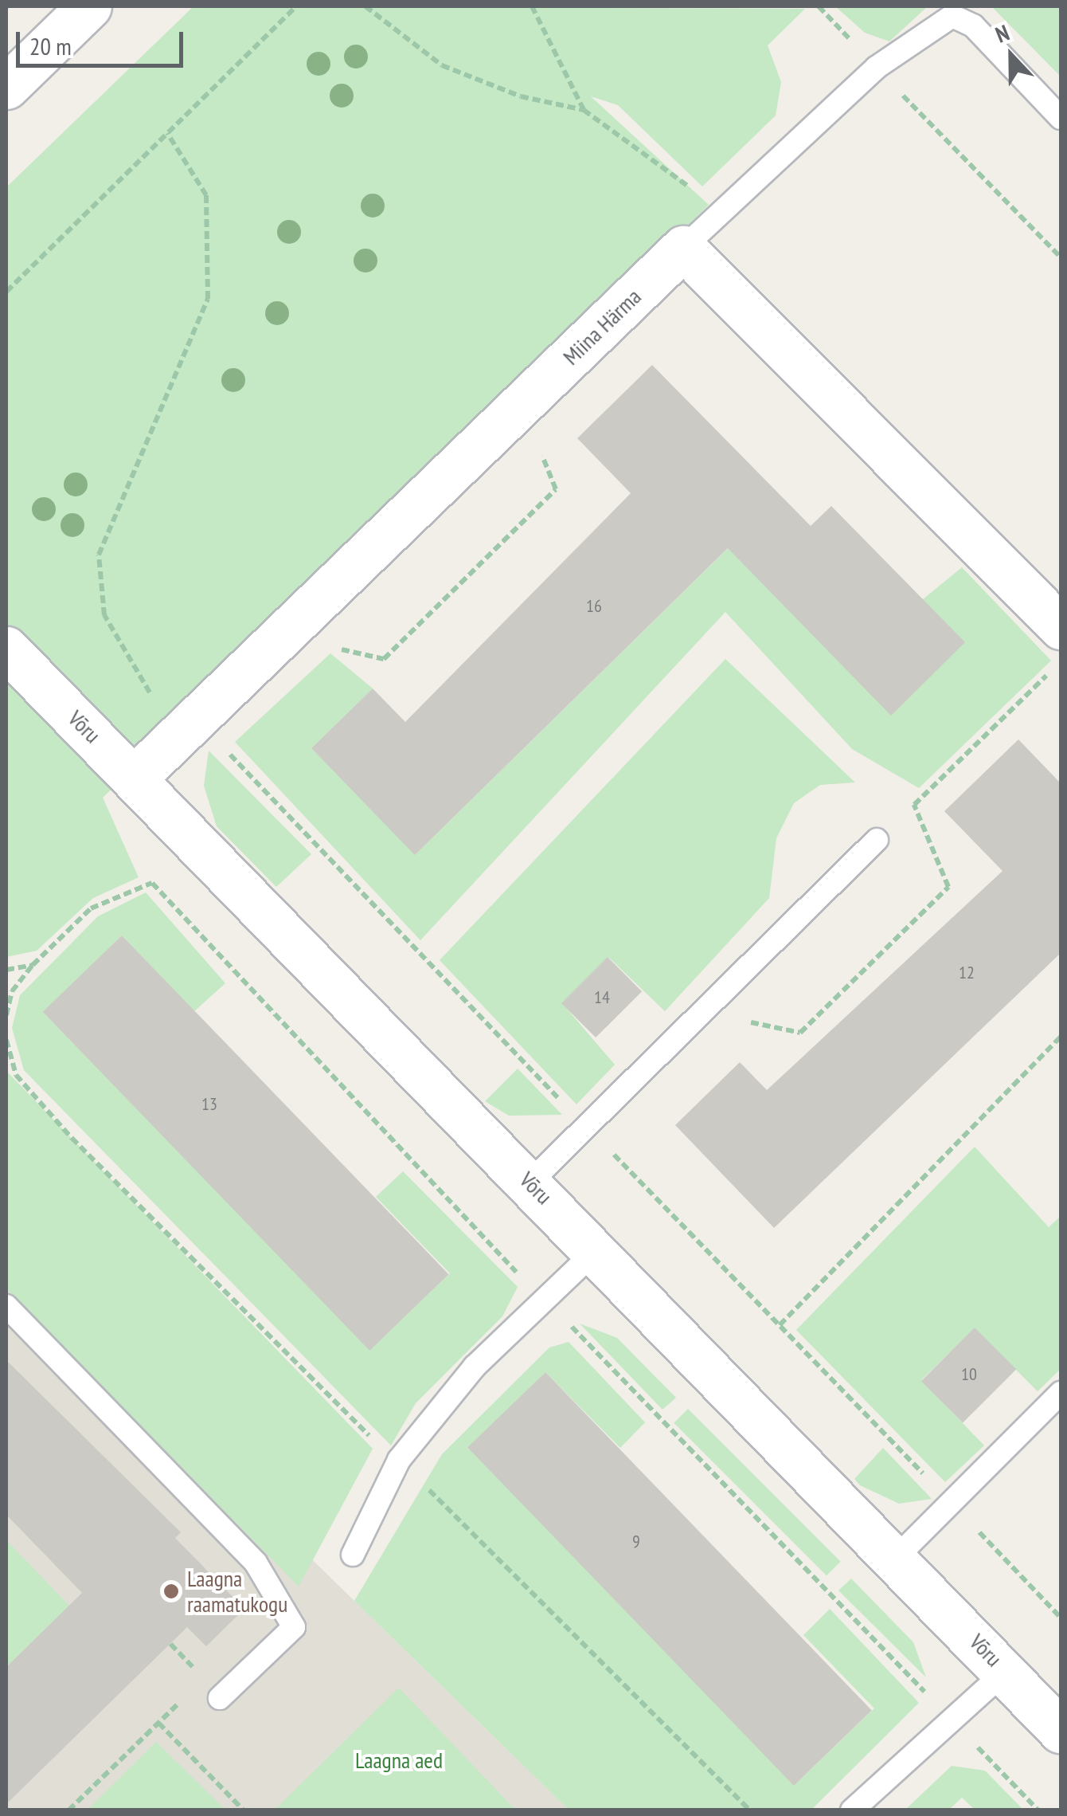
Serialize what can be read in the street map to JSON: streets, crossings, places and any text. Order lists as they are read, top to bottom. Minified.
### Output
{"streets":{"street":["Miina Härma","Võru"]},"crossings":[["Miina Härma","Võru"]],"parks":["Laagna aed"],"places":["Laagna raamatukogu"],"house_numbers":["16","12","14","13","10","9"],"scale_bar":"20 m","north":"top"}
